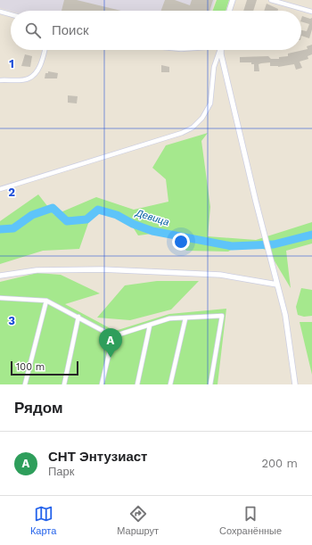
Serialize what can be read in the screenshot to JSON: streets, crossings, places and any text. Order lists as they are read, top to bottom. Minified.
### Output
{"water":["Девица"],"scale_bar":"100 m","page":{"search":"Поиск","pins":"A","scale":"100 m","heading":"Рядом","list":[{"mark":"A","name":"СНТ Энтузиаст","note":"Парк","value":"200 m"}],"nav":["Карта","Маршрут","Сохранённые"]},"grid":{"rows":["1","2","3"]}}
